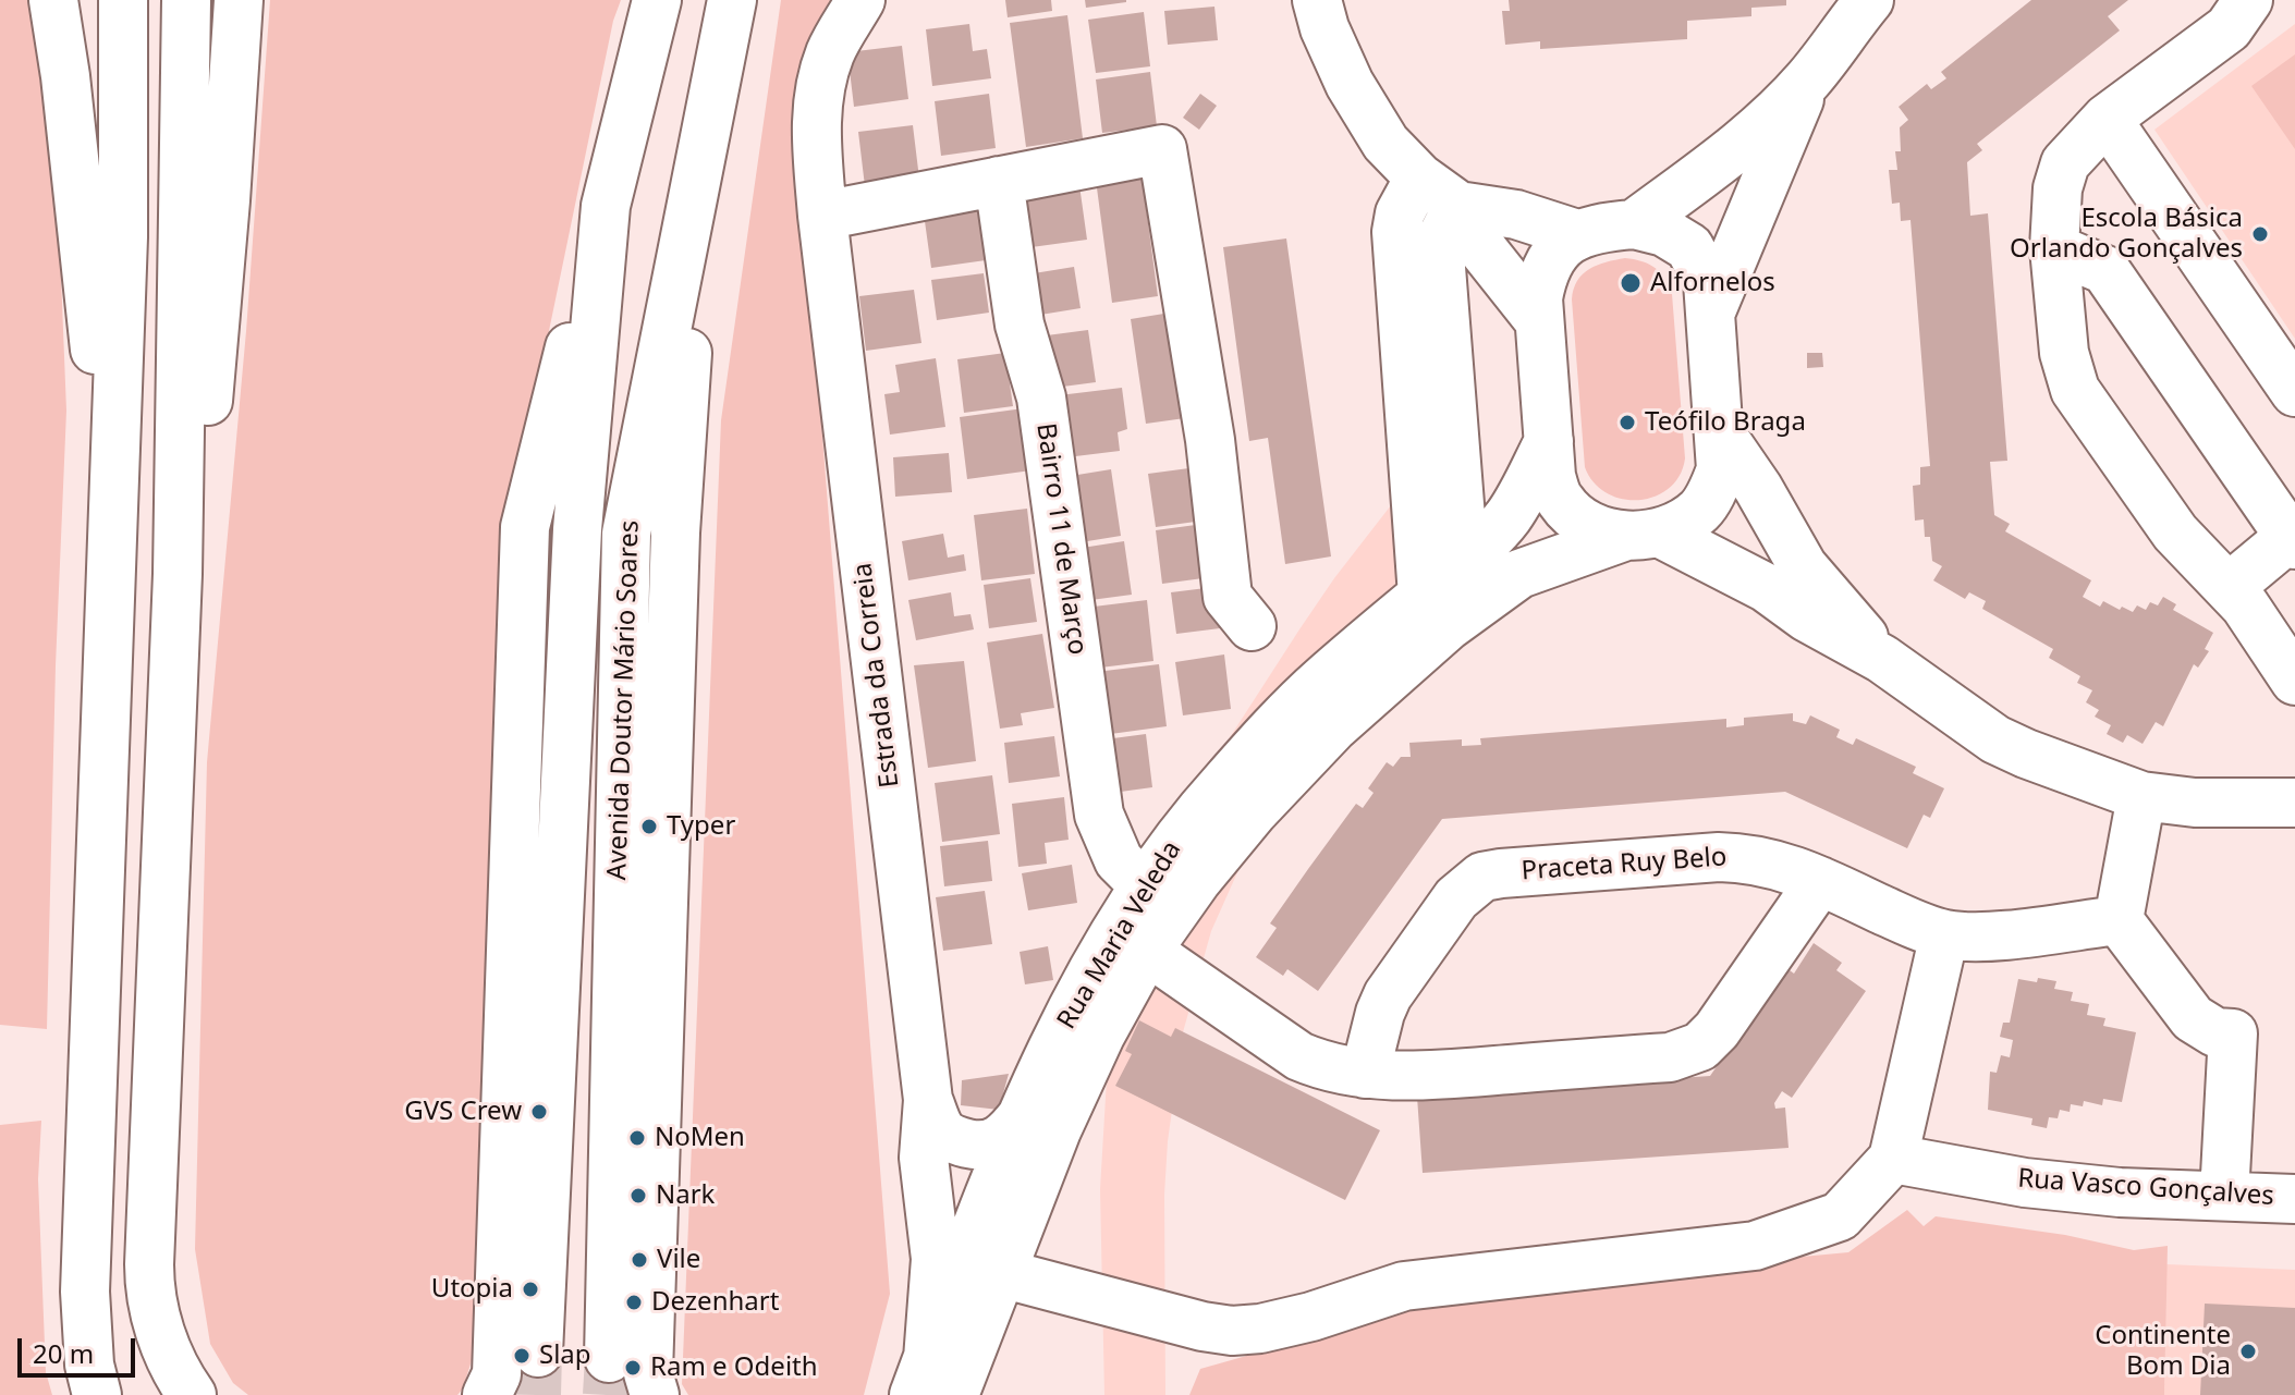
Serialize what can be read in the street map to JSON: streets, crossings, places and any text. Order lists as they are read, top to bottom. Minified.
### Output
{"streets":{"main road":["Bairro 11 de Março","Estrada da Correia","Avenida Doutor Mário Soares","Praceta Ruy Belo","Rua Maria Veleda","Rua Vasco Gonçalves"]},"crossings":[["Bairro 11 de Março","Rua Maria Veleda"],["Estrada da Correia","Rua Maria Veleda"]],"places":["Escola Básica Orlando Gonçalves","Alfornelos","Teófilo Braga","Typer","GVS Crew","NoMen","Nark","Vile","Utopia","Dezenhart","Continente Bom Dia","Slap","Ram e Odeith"],"scale_bar":"20 m"}
